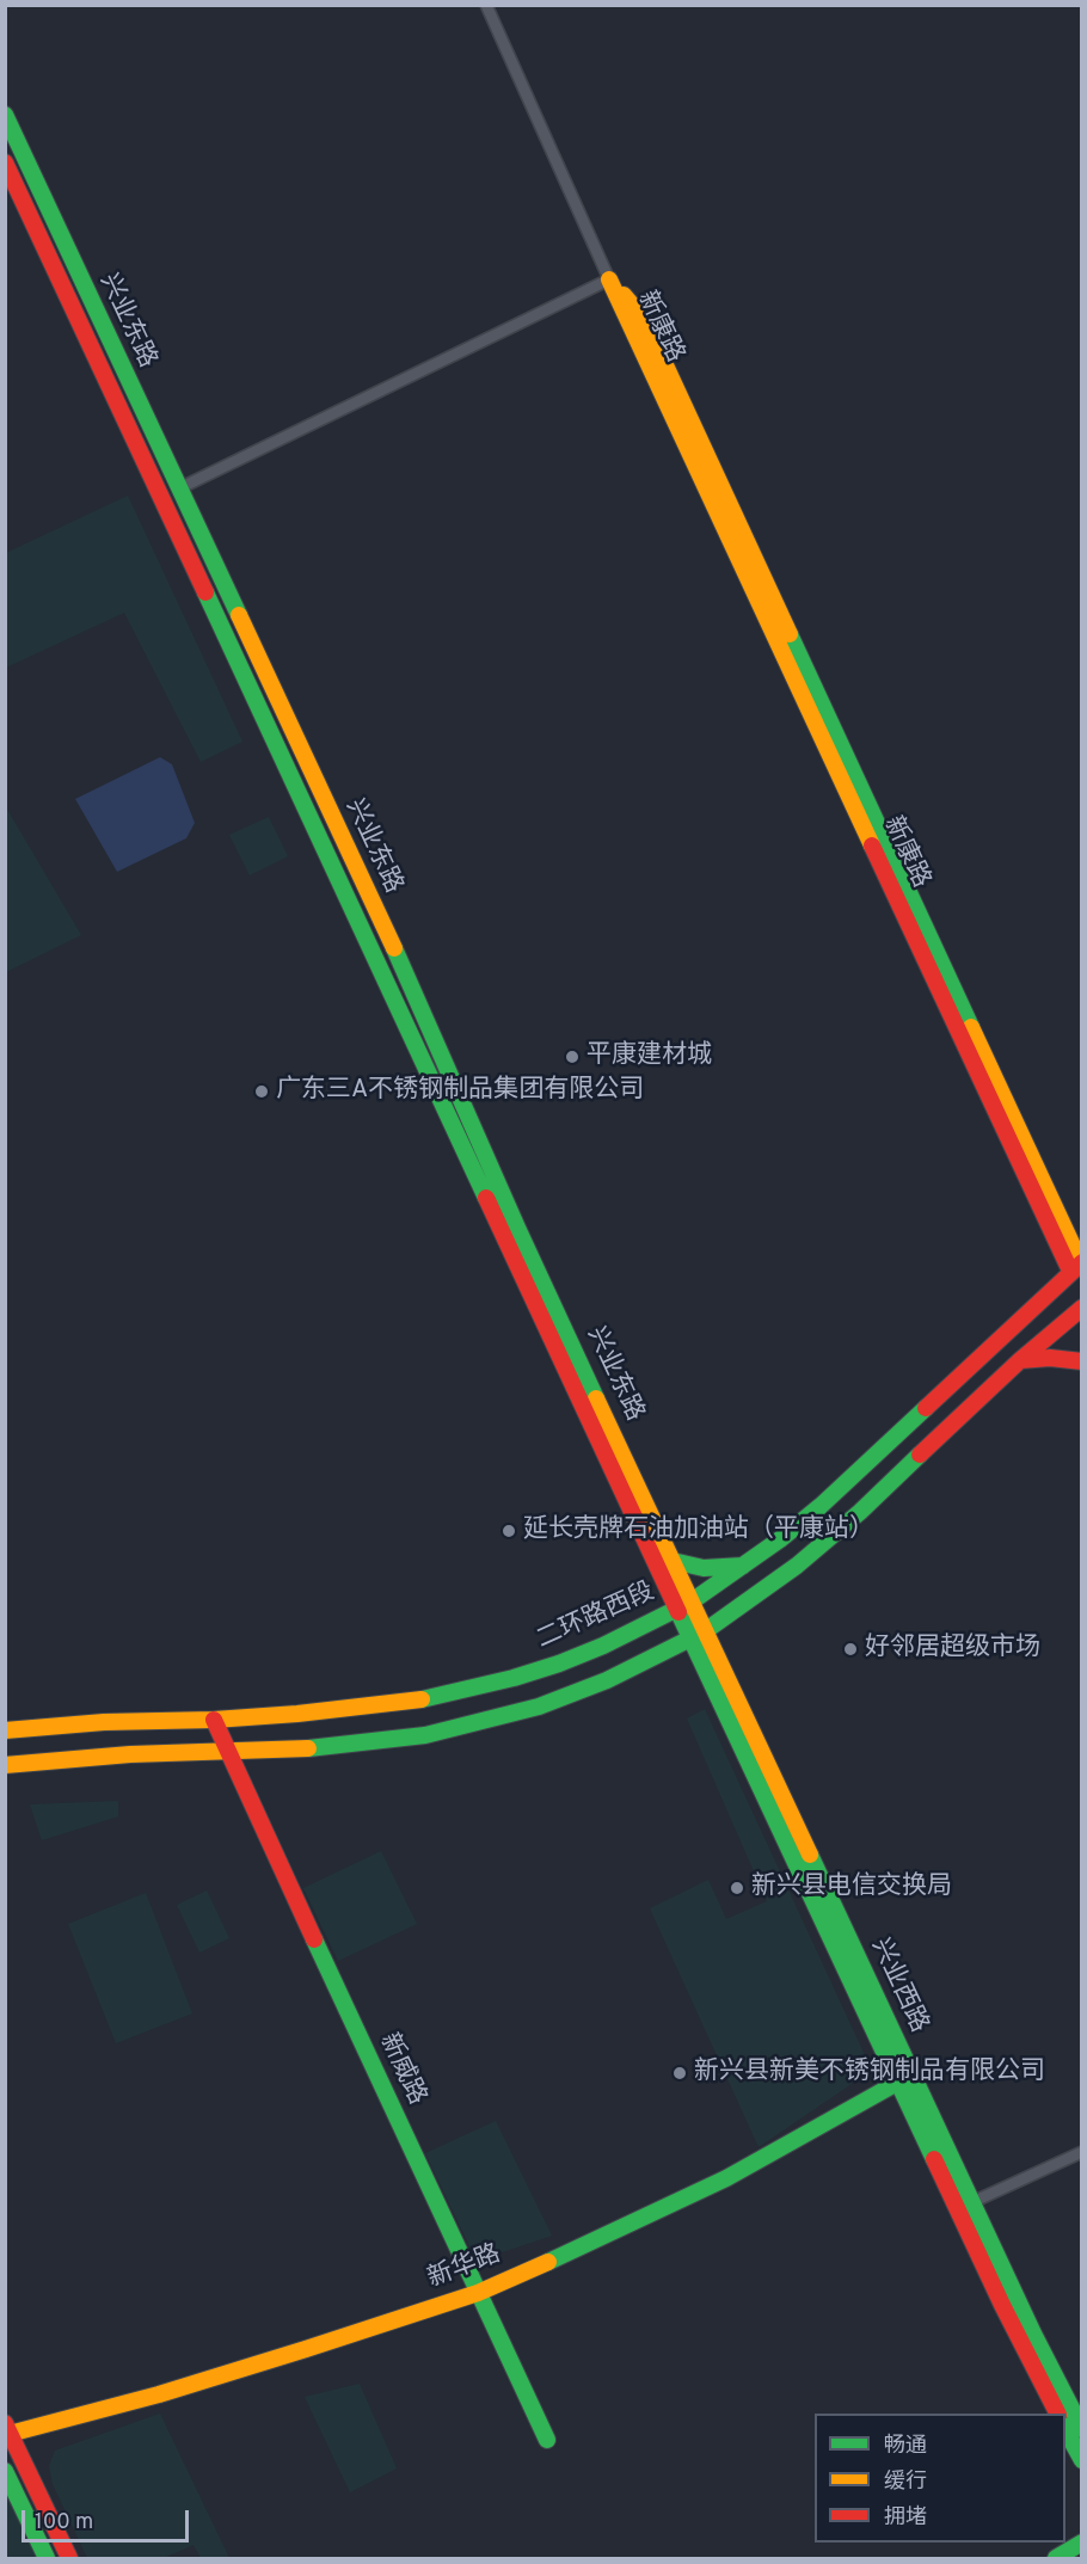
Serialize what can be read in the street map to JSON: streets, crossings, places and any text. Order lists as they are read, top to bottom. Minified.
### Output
{"streets":{"street":["兴业东路","新康路","二环路西段","兴业西路","新威路","新华路"]},"crossings":[["兴业东路","二环路西段"],["兴业东路","兴业西路"],["新康路","二环路西段"],["二环路西段","兴业西路"],["二环路西段","新威路"],["兴业西路","新华路"],["新威路","新华路"]],"places":["平康建材城","广东三A不锈钢制品集团有限公司","延长壳牌石油加油站（平康站）","好邻居超级市场","新兴县电信交换局","新兴县新美不锈钢制品有限公司"],"legend":["畅通","缓行","拥堵"],"scale_bar":"100 m"}
